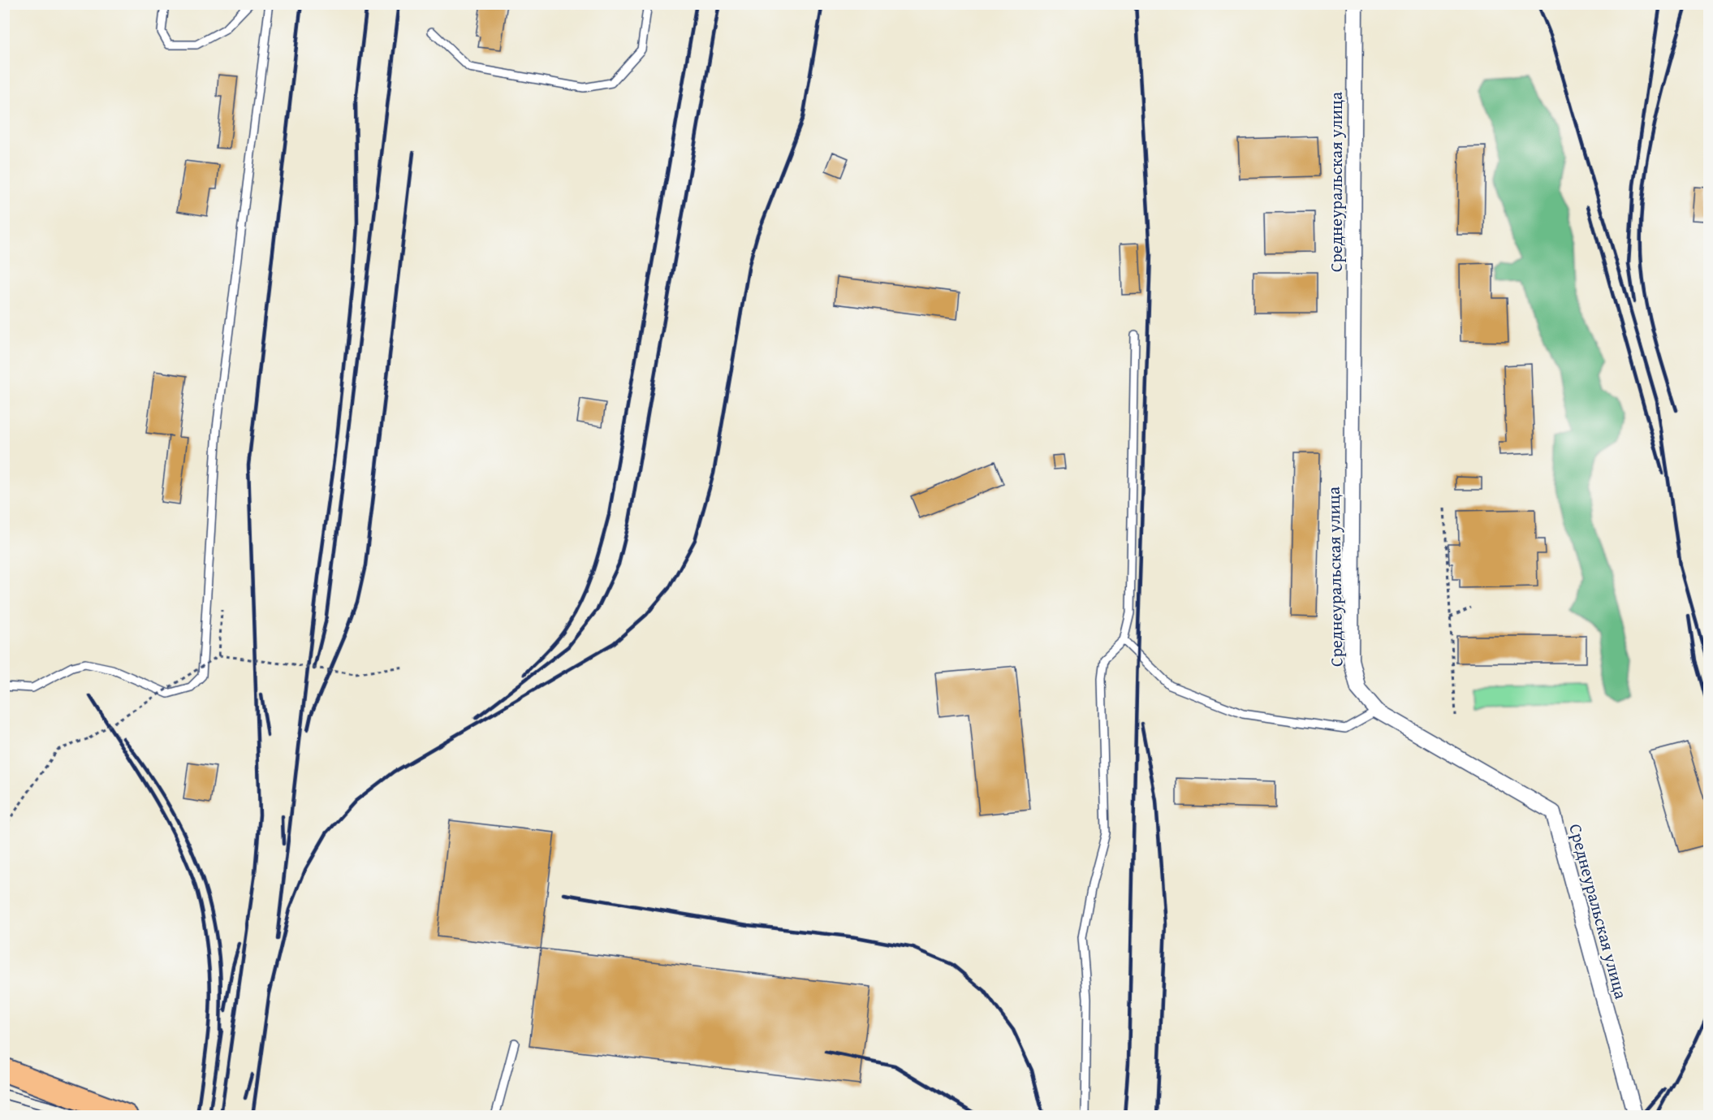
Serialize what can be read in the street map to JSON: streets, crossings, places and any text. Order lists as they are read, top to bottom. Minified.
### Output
{"streets":{"street":["Среднеуральская улица"]}}
